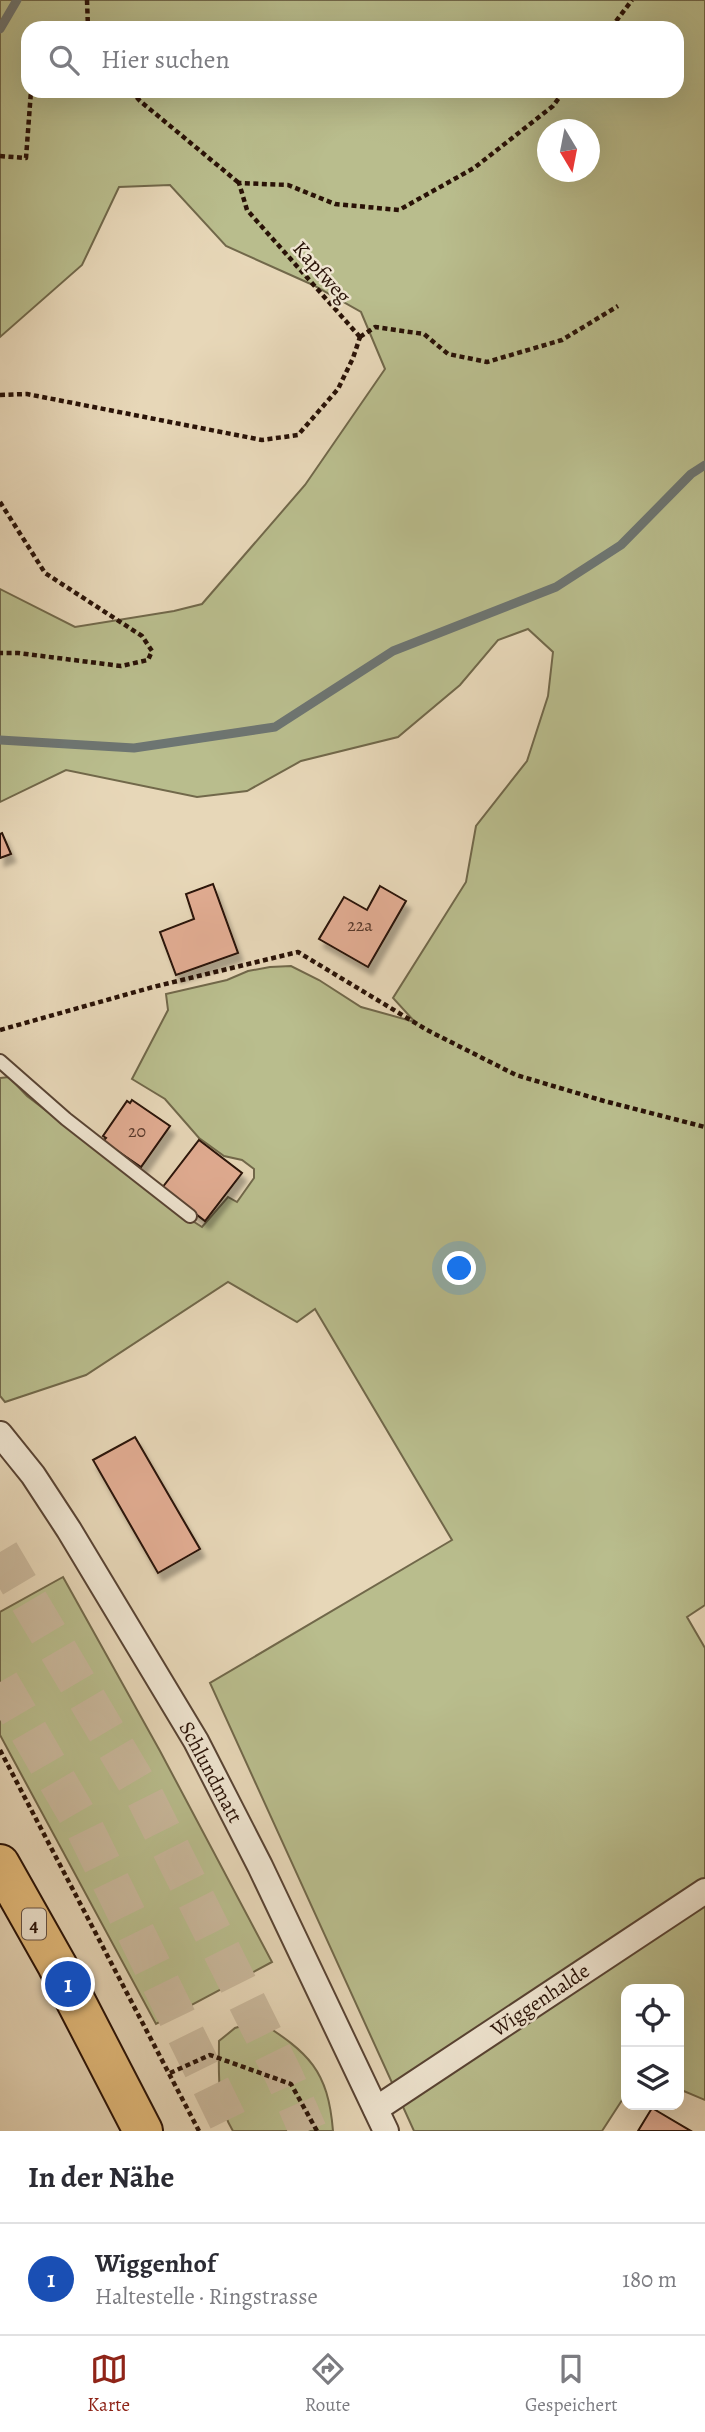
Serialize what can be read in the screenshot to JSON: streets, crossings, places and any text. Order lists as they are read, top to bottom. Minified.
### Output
{"streets":{"main road":["4"],"street":["Schlundmatt","Wiggenhalde"],"path":["Kapfweg"]},"crossings":[["Schlundmatt","Wiggenhalde"]],"house_numbers":["22a","20"],"north":"bottom","page":{"search":"Hier suchen","pins":"1","heading":"In der Nähe","list":[{"mark":"1","name":"Wiggenhof","note":"Haltestelle · Ringstrasse","value":"180 m"}],"nav":["Karte","Route","Gespeichert"]}}
